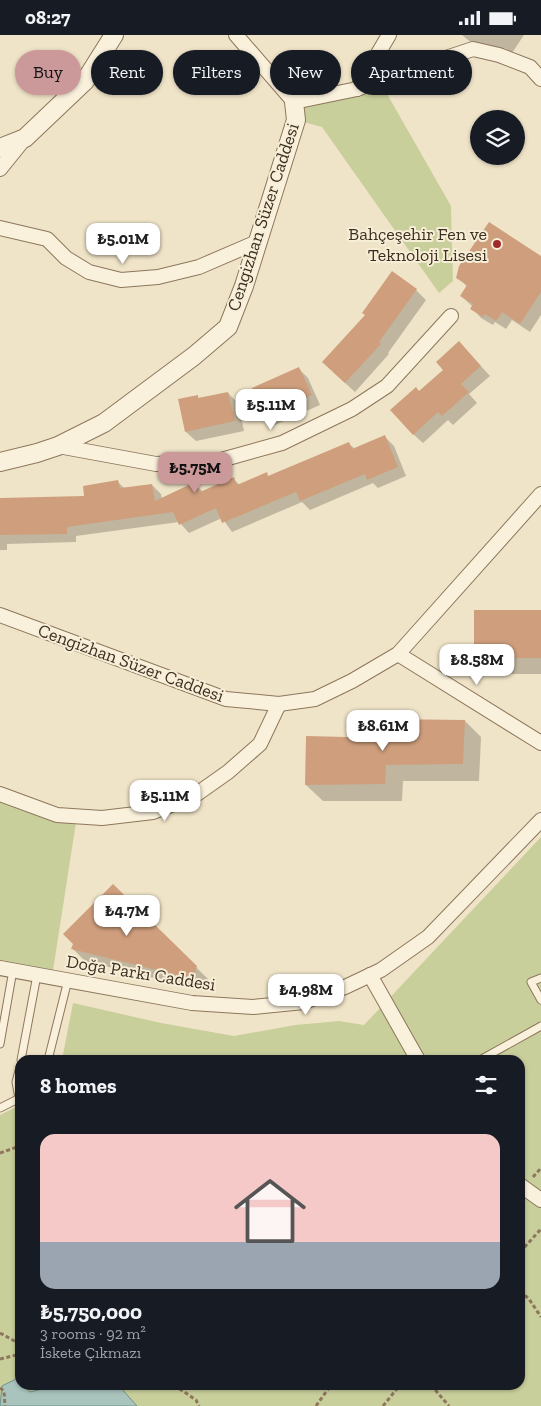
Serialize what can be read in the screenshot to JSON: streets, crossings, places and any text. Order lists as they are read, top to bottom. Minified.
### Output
{"streets":{"street":["Cengizhan Süzer Caddesi","Doğa Parkı Caddesi"]},"places":["Bahçeşehir Fen ve Teknoloji Lisesi"],"page":{"status":"08:27","chip":["Buy","Rent","Filters","New","Apartment"],"price":["₺5.01M","₺5.11M","₺5.75M","₺8.58M","₺8.61M","₺5.11M","₺4.7M","₺4.98M"],"heading":"8 homes","list":[{"name":"₺5,750,000","note":"3 rooms · 92 m² · İskete Çıkmazı"}]}}
